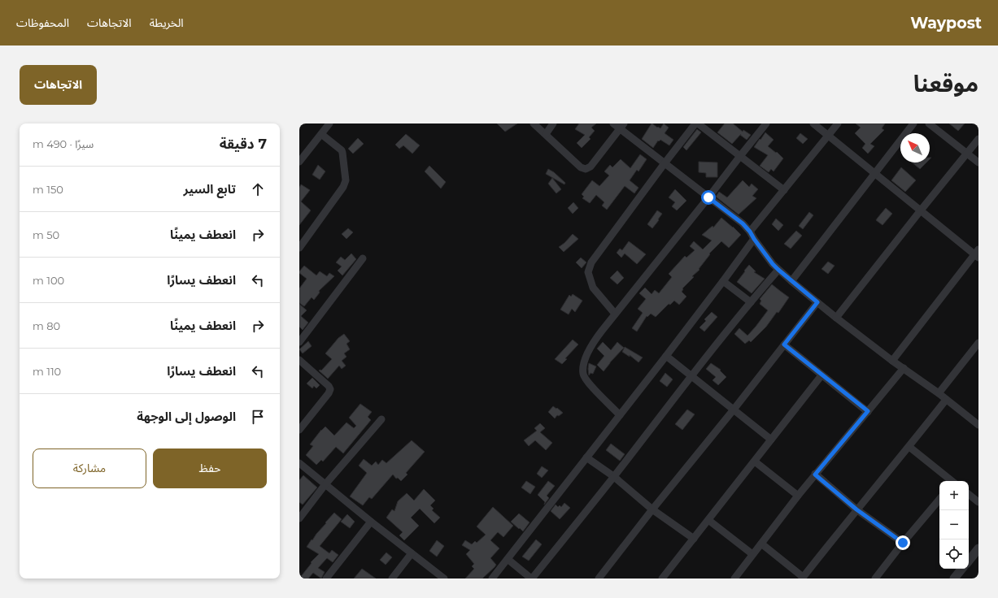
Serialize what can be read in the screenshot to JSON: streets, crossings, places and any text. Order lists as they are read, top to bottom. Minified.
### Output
{"north":"top left","page":{"header":"Waypost","nav":["الخريطة","الاتجاهات","المحفوظات"],"title":"موقعنا","buttons":["الاتجاهات",["حفظ","مشاركة"]],"heading":["7 دقيقة","سيرًا · 490 m"],"list":[["تابع السير","150 m"],["انعطف يمينًا","50 m"],["انعطف يسارًا","100 m"],["انعطف يمينًا","80 m"],["انعطف يسارًا","110 m"],"الوصول إلى الوجهة"],"map_buttons":["+","−"]}}
